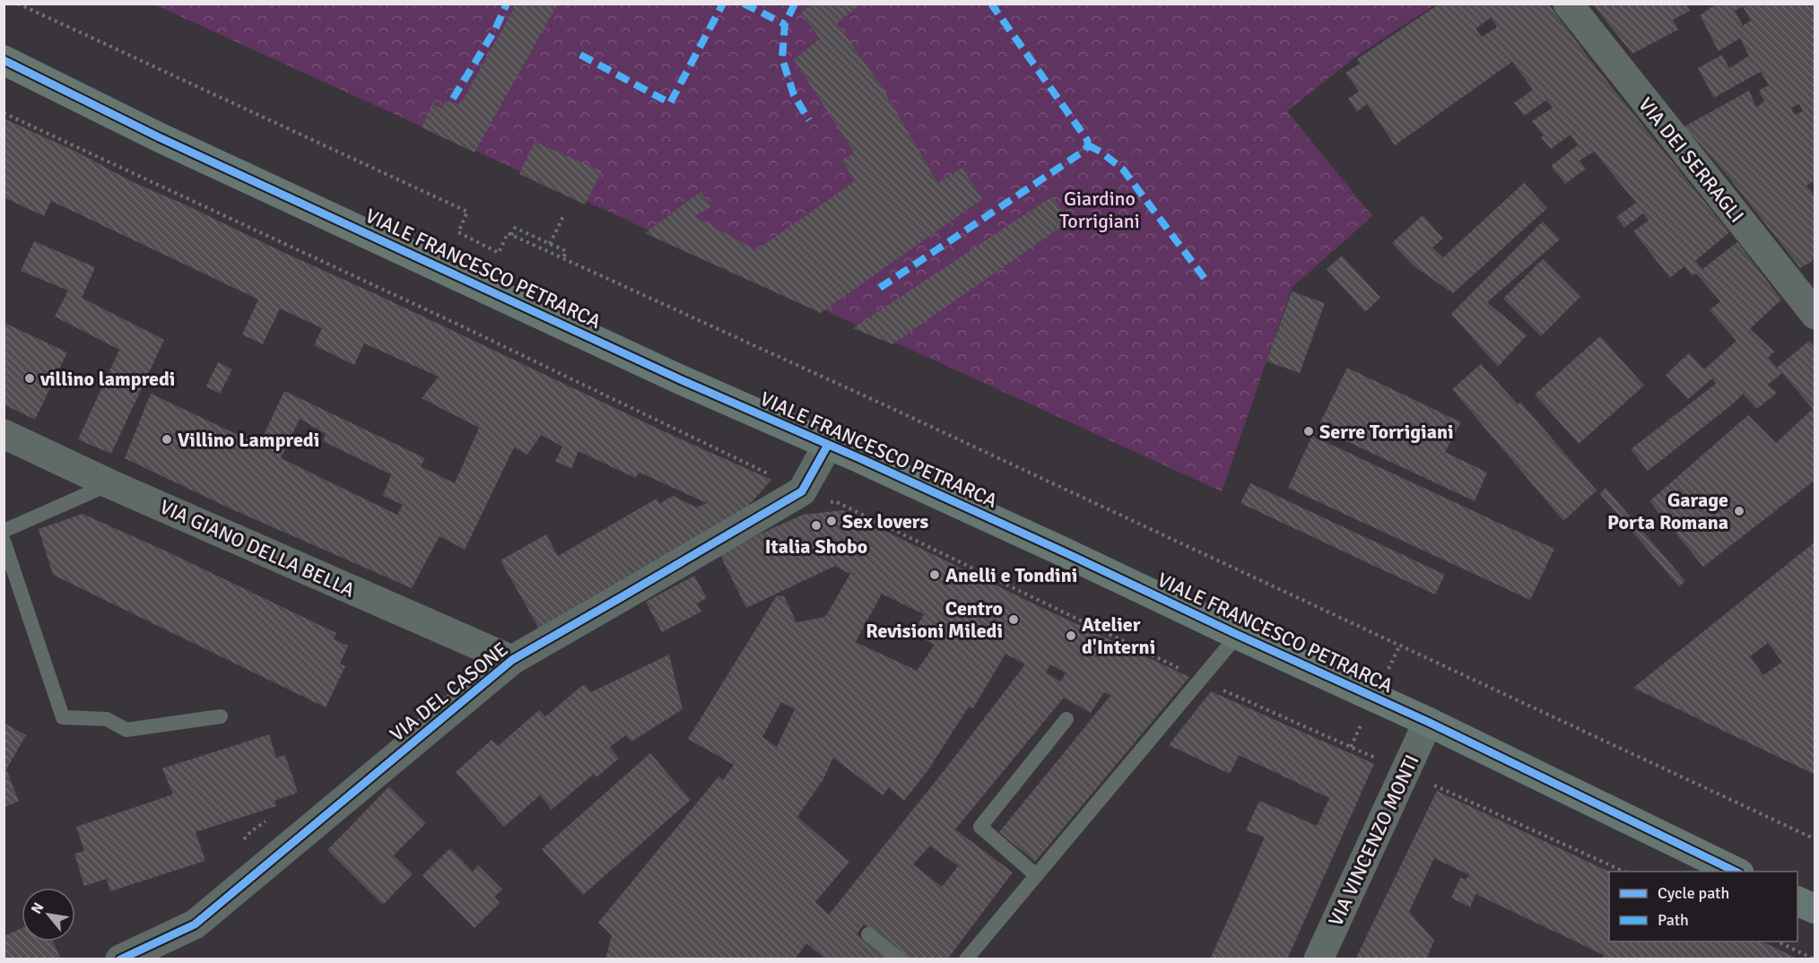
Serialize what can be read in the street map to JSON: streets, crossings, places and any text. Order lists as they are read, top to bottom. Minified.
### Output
{"streets":{"main road":["VIALE FRANCESCO PETRARCA"],"street":["VIA DEI SERRAGLI","VIA GIANO DELLA BELLA","VIA DEL CASONE","VIA VINCENZO MONTI"]},"crossings":[["VIALE FRANCESCO PETRARCA","VIA DEL CASONE"],["VIALE FRANCESCO PETRARCA","VIA VINCENZO MONTI"],["VIA GIANO DELLA BELLA","VIA DEL CASONE"]],"parks":["Giardino Torrigiani"],"places":["villino lampredi","Serre Torrigiani","Villino Lampredi","Garage Porta Romana","Sex lovers","Italia Shobo","Anelli e Tondini","Centro Revisioni Miledi","Atelier d'Interni"],"legend":["Cycle path","Path"],"north":"top left"}
